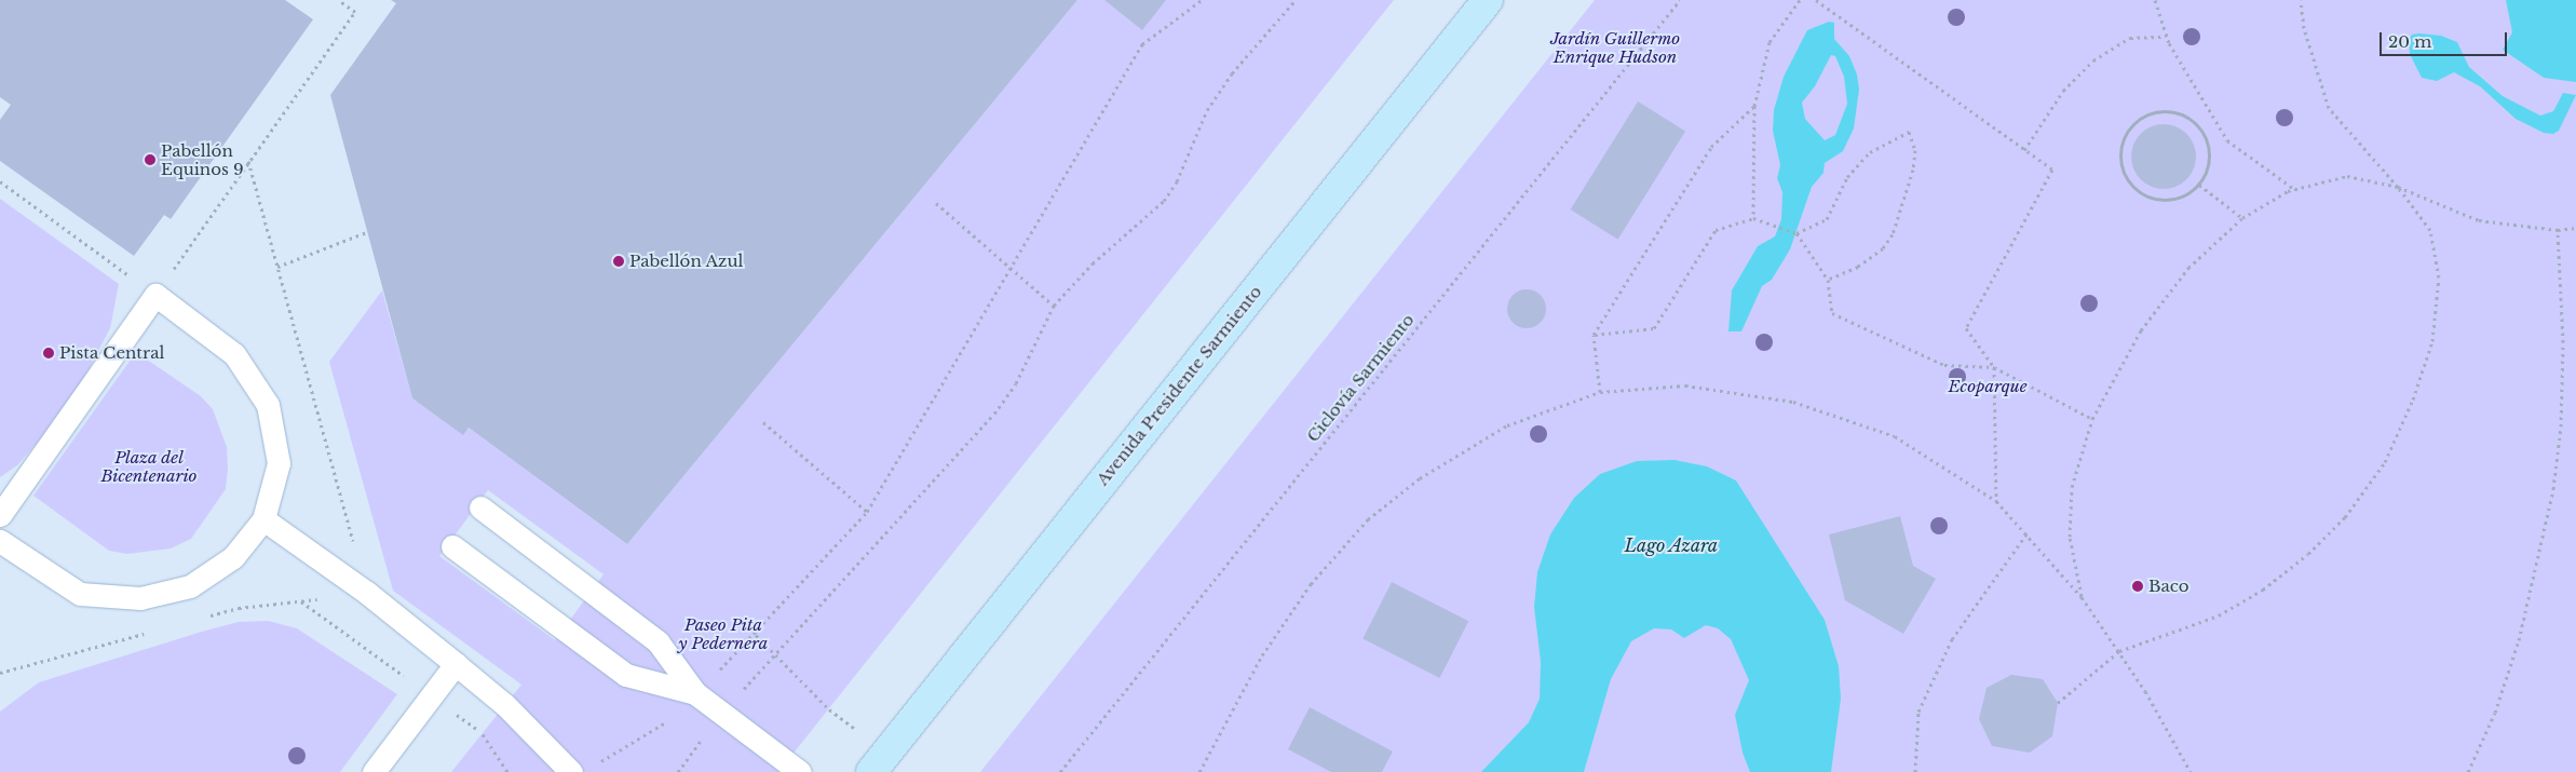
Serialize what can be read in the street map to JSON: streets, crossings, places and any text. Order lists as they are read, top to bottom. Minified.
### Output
{"streets":{"main road":["Avenida Presidente Sarmiento"],"path":["Ciclovía Sarmiento"]},"water":["Lago Azara"],"parks":["Jardín Guillermo Enrique Hudson","Ecoparque","Plaza del Bicentenario","Paseo Pita y Pedernera"],"places":["Pabellón Equinos 9","Pabellón Azul","Pista Central","Baco"],"scale_bar":"20 m"}
